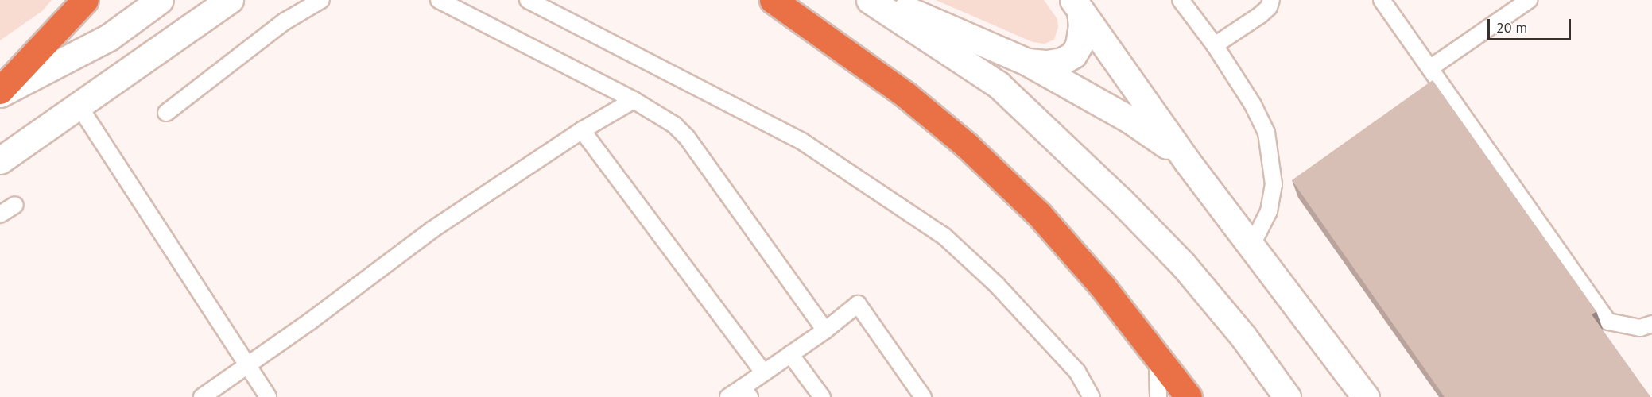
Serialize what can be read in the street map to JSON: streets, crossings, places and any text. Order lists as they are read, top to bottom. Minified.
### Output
{"scale_bar":"20 m"}
